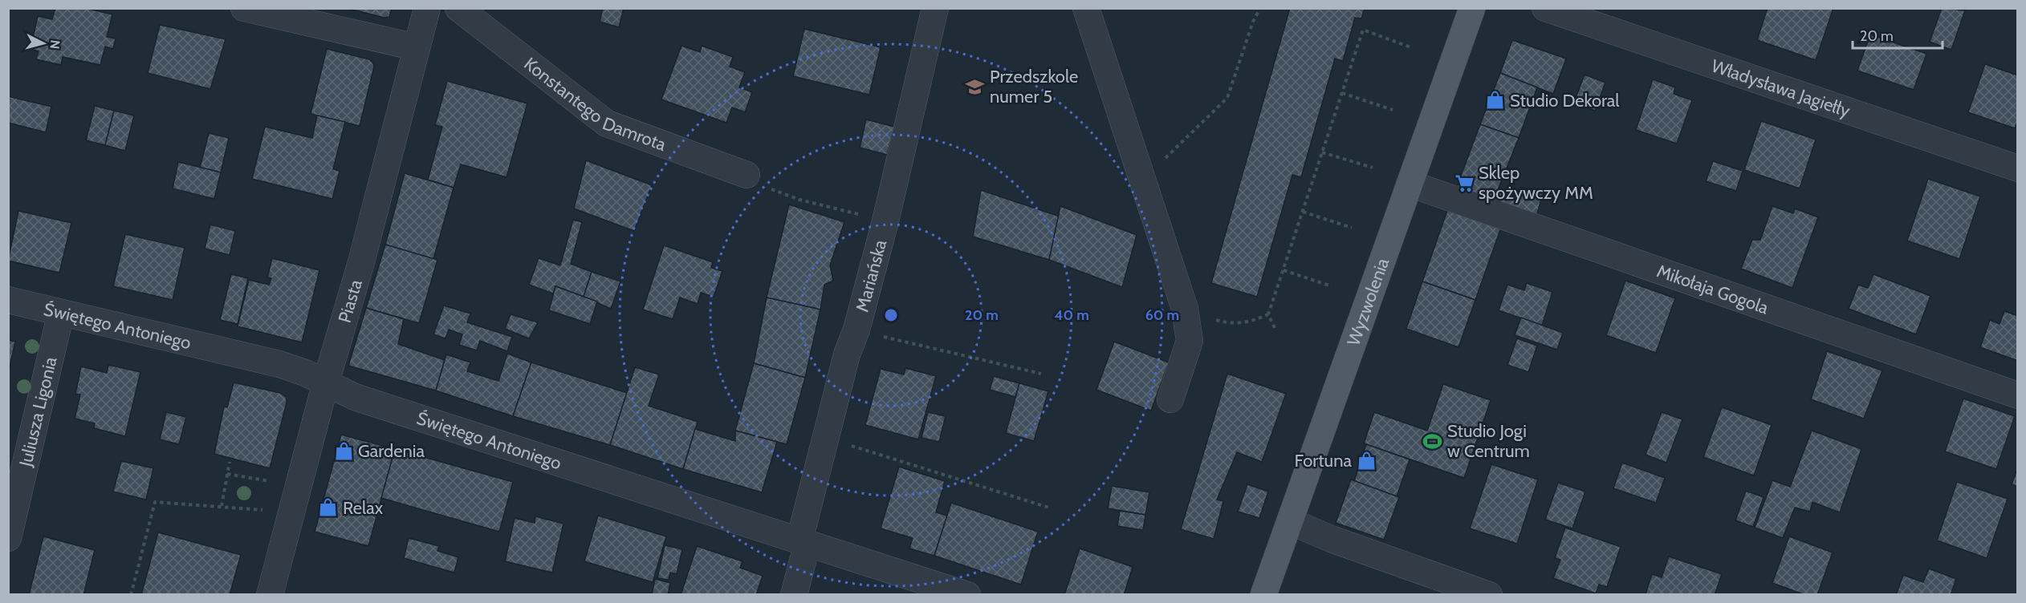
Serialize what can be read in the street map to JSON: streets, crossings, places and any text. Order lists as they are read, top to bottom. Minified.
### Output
{"streets":{"main road":["Wyzwolenia"],"street":["Władysława Jagiełły","Konstantego Damrota","Mariańska","Mikołaja Gogola","Piasta","Świętego Antoniego","Juliusza Ligonia"]},"crossings":[["Mariańska","Świętego Antoniego"],["Mikołaja Gogola","Wyzwolenia"],["Piasta","Świętego Antoniego"],["Świętego Antoniego","Juliusza Ligonia"]],"places":{"school or university":["Przedszkole numer 5"],"shop":["Studio Dekoral","Gardenia","Fortuna","Relax"],"supermarket":["Sklep spożywczy MM"],"sports":["Studio Jogi w Centrum"]},"scale_bar":"20 m","north":"right","rings":["20 m","40 m","60 m"]}
